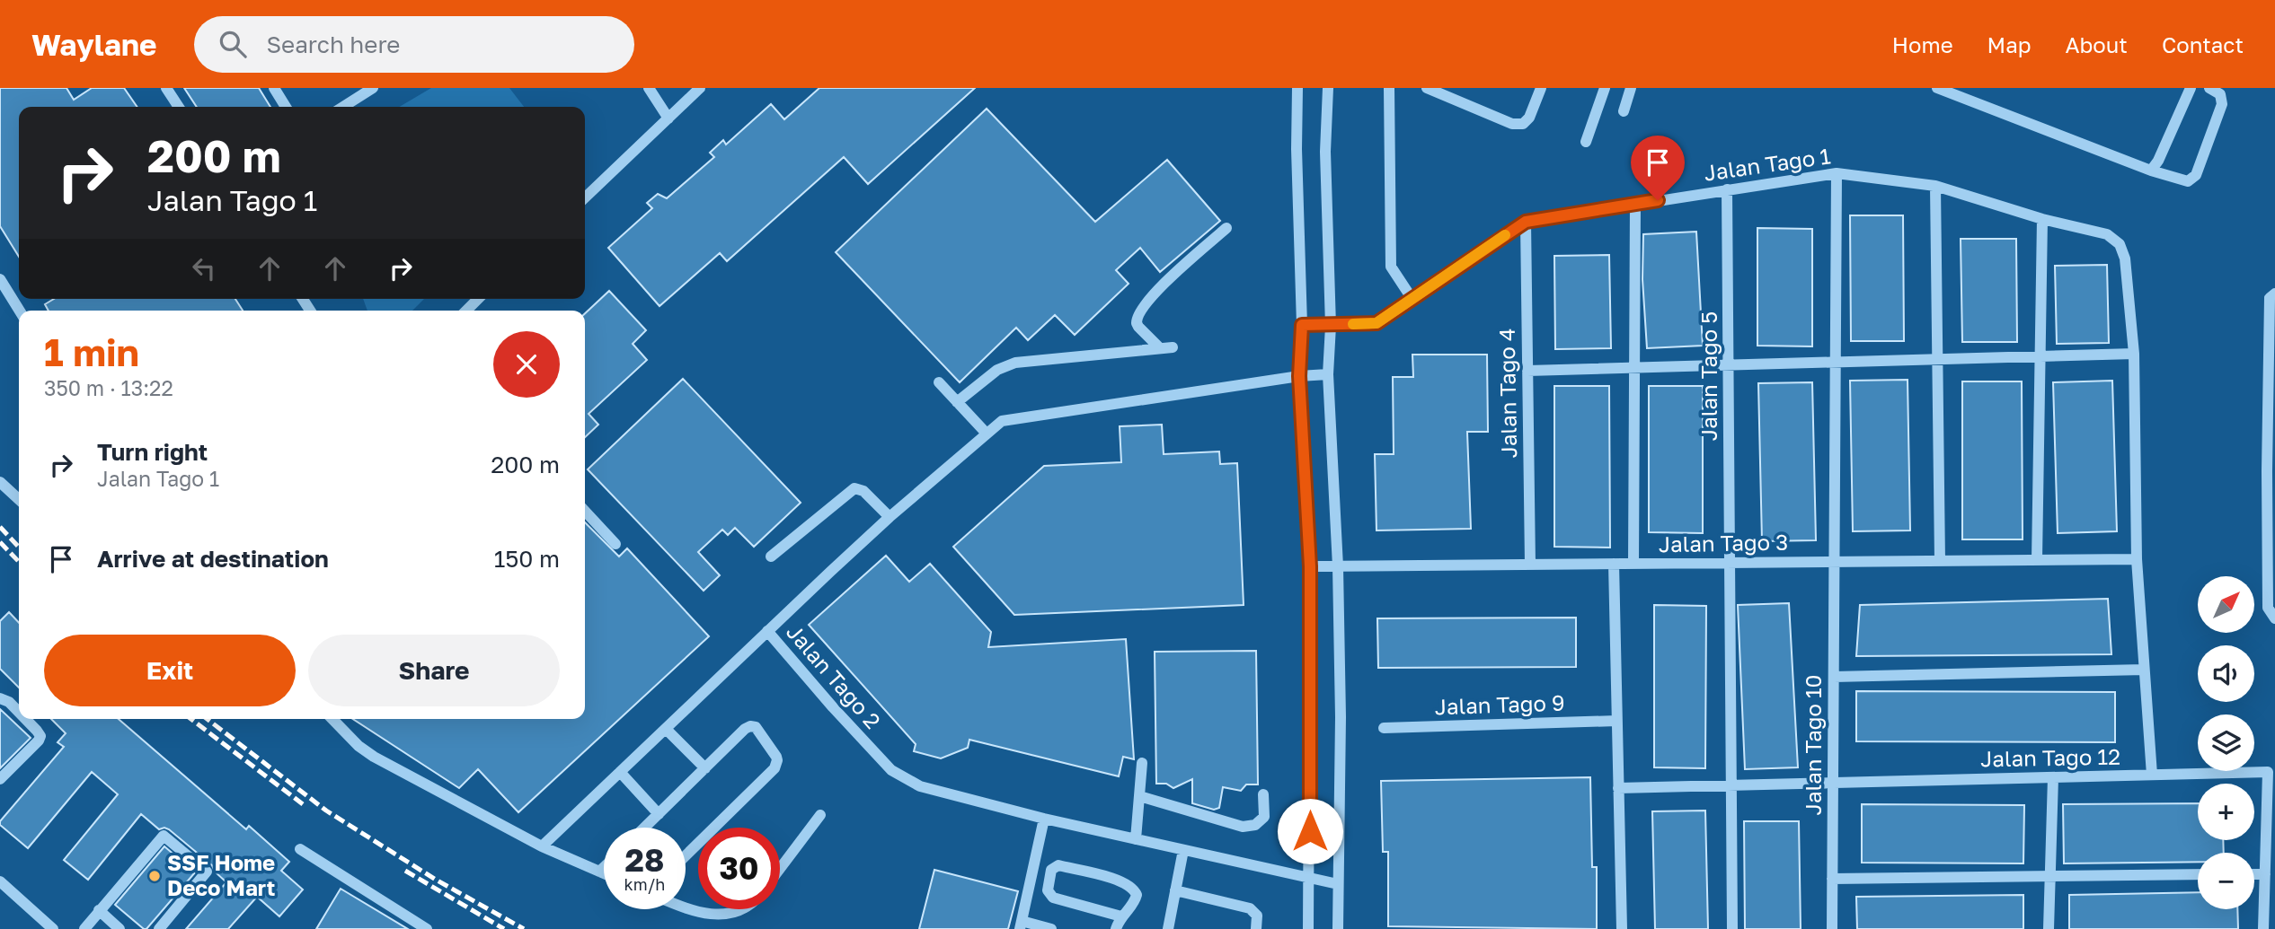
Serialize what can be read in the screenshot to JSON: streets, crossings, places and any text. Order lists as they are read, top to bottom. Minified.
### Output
{"streets":{"street":["Jalan Tago 1","Jalan Tago 5","Jalan Tago 4","Jalan Tago 3","Jalan Tago 2","Jalan Tago 9","Jalan Tago 10","Jalan Tago 12"]},"crossings":[["Jalan Tago 1","Jalan Tago 5"],["Jalan Tago 1","Jalan Tago 4"],["Jalan Tago 1","Jalan Tago 10"],["Jalan Tago 5","Jalan Tago 3"],["Jalan Tago 5","Jalan Tago 12"],["Jalan Tago 4","Jalan Tago 3"],["Jalan Tago 3","Jalan Tago 10"],["Jalan Tago 10","Jalan Tago 12"]],"places":["SSF Home Deco Mart"],"north":"top right","page":{"header":"Waylane","search":"Search here","nav":["Home","Map","About","Contact"],"turn":["200 m","Jalan Tago 1"],"heading":["1 min","350 m · 13:22"],"list":[{"name":"Turn right","note":"Jalan Tago 1","value":"200 m"},{"name":"Arrive at destination","value":"150 m"}],"map_buttons":["+","−"],"buttons":["Exit","Share"],"speed":"28 km/h","limit":"30"}}
